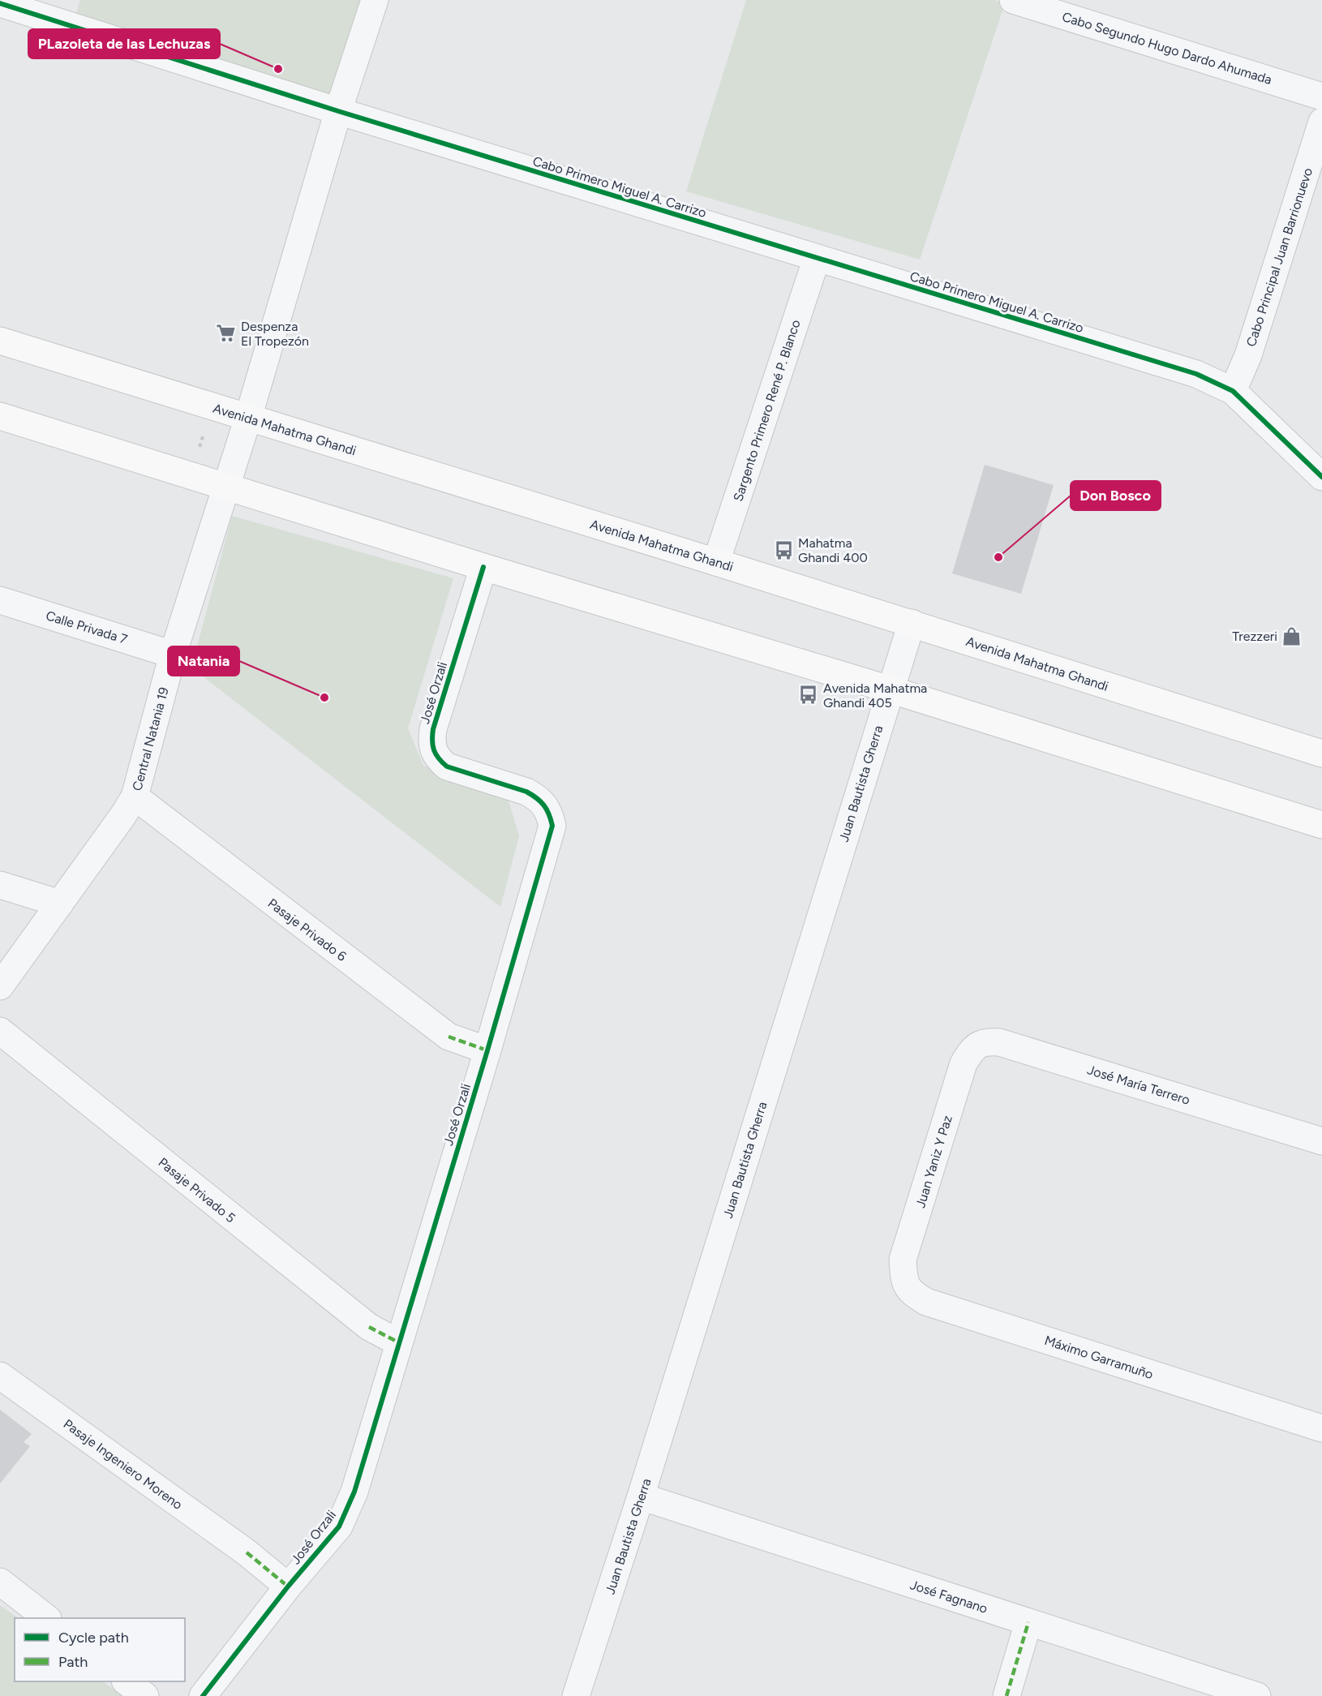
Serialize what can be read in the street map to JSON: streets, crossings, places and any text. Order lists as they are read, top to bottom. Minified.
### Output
{"streets":{"main road":["Avenida Mahatma Ghandi"],"street":["Cabo Segundo Hugo Dardo Ahumada","Cabo Primero Miguel A. Carrizo","Cabo Principal Juan Barrionuevo","Sargento Primero René P. Blanco","Calle Privada 7","José Orzali","Central Natania 19","Juan Bautista Gherra","Pasaje Privado 6","José María Terrero","Juan Yaniz Y Paz","Pasaje Privado 5","Máximo Garramuño","Pasaje Ingeniero Moreno","José Fagnano"]},"crossings":[["Cabo Primero Miguel A. Carrizo","Cabo Principal Juan Barrionuevo"],["Cabo Primero Miguel A. Carrizo","Sargento Primero René P. Blanco"],["Cabo Primero Miguel A. Carrizo","Central Natania 19"],["Sargento Primero René P. Blanco","Avenida Mahatma Ghandi"],["Avenida Mahatma Ghandi","Central Natania 19"],["Avenida Mahatma Ghandi","Juan Bautista Gherra"],["Calle Privada 7","Central Natania 19"],["José Orzali","Pasaje Privado 6"],["José Orzali","Pasaje Privado 5"],["José Orzali","Pasaje Ingeniero Moreno"],["Central Natania 19","Pasaje Privado 6"],["Juan Bautista Gherra","José Fagnano"],["José María Terrero","Juan Yaniz Y Paz"],["Juan Yaniz Y Paz","Máximo Garramuño"]],"places":{"other":["PLazoleta de las Lechuzas","Don Bosco","Natania"],"supermarket":["Despenza El Tropezón"],"bus stop":["Mahatma Ghandi 400","Avenida Mahatma Ghandi 405"],"shop":["Trezzeri"]},"legend":["Cycle path","Path"]}
